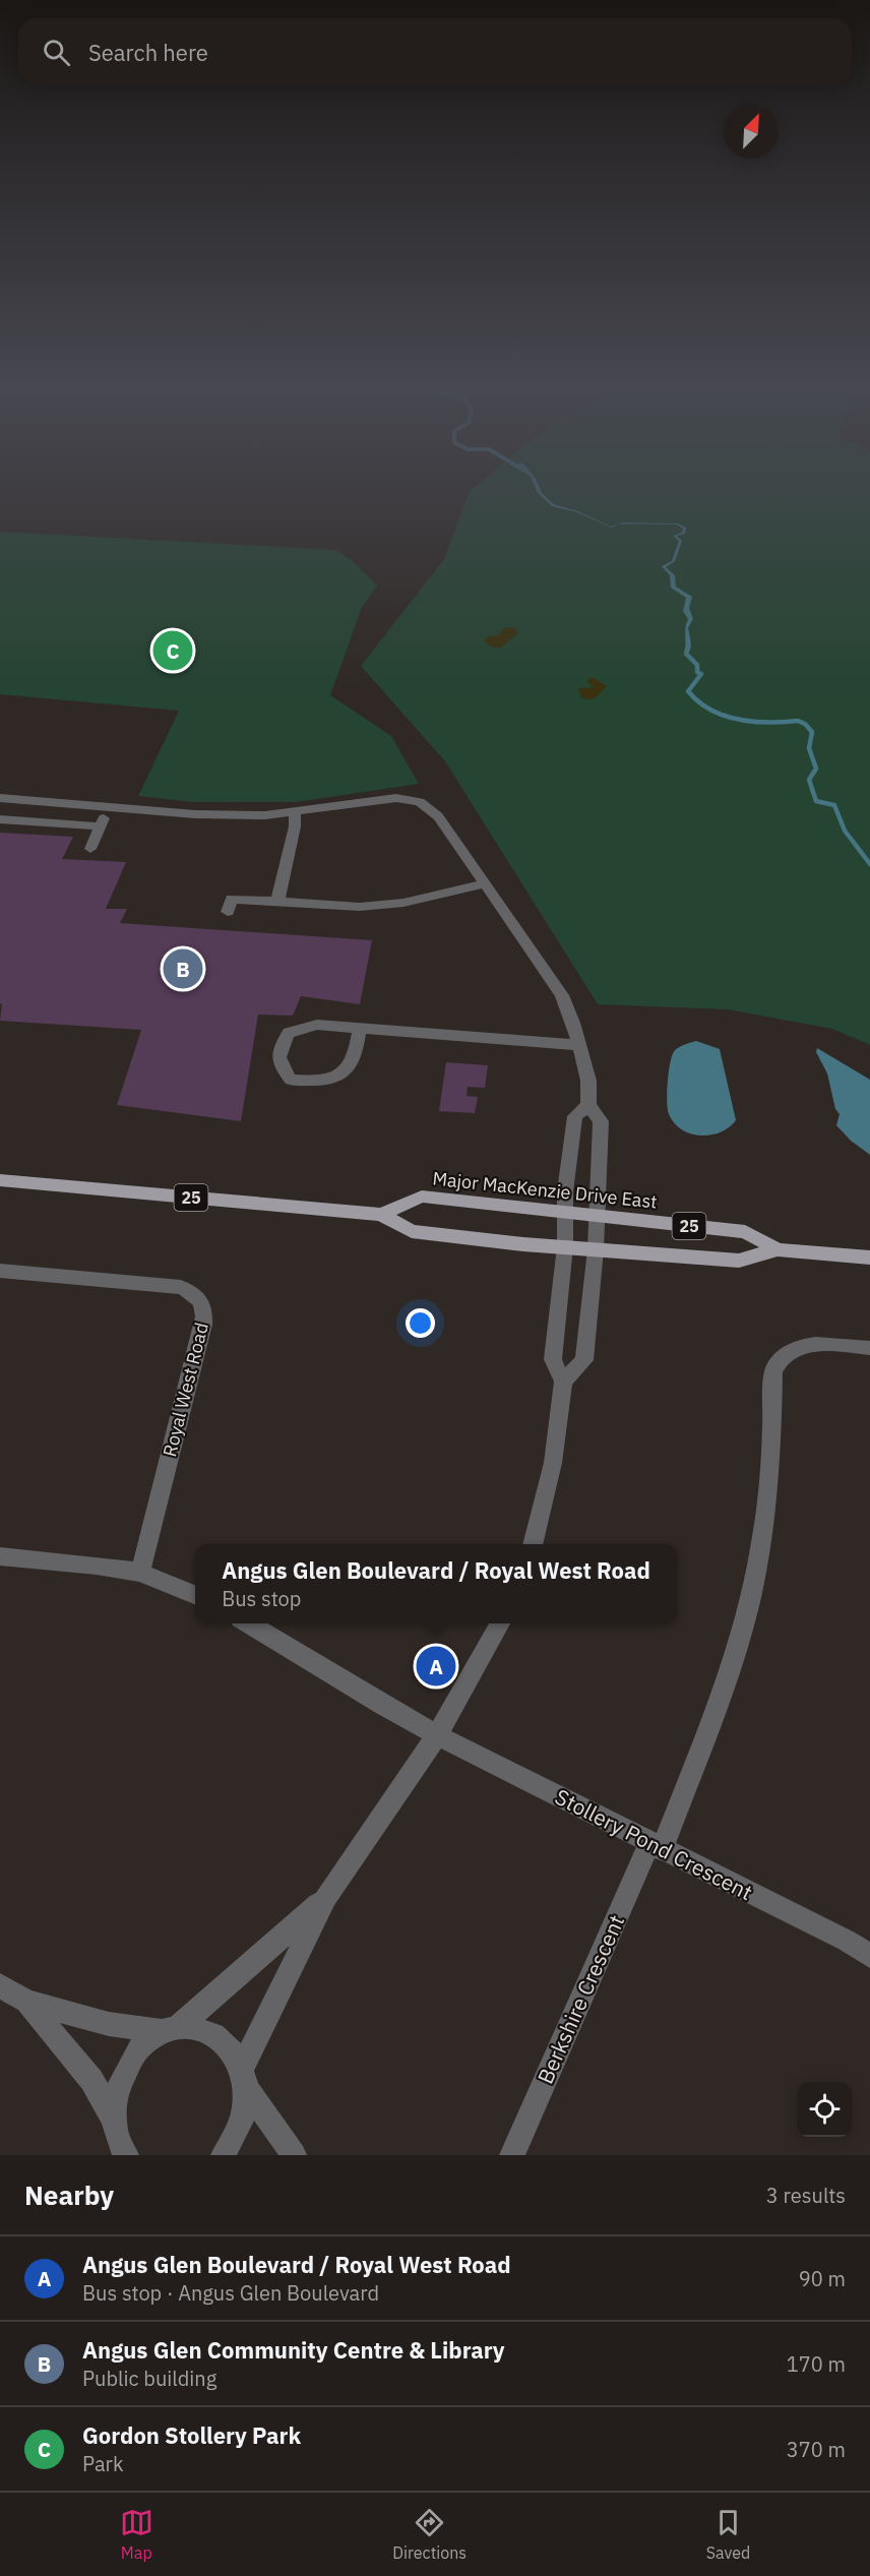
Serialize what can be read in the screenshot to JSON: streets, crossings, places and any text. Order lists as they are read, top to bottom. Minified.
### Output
{"streets":{"main road":["Major MacKenzie Drive East","25"],"street":["Royal West Road","Stollery Pond Crescent","Berkshire Crescent"]},"crossings":[["Stollery Pond Crescent","Berkshire Crescent"]],"north":"top right","page":{"search":"Search here","pins":["C","B","A"],"popup":["Angus Glen Boulevard / Royal West Road","Bus stop"],"heading":["Nearby","3 results"],"list":[{"mark":"A","name":"Angus Glen Boulevard / Royal West Road","note":"Bus stop · Angus Glen Boulevard","value":"90 m"},{"mark":"B","name":"Angus Glen Community Centre & Library","note":"Public building","value":"170 m"},{"mark":"C","name":"Gordon Stollery Park","note":"Park","value":"370 m"}],"nav":["Map","Directions","Saved"]}}
